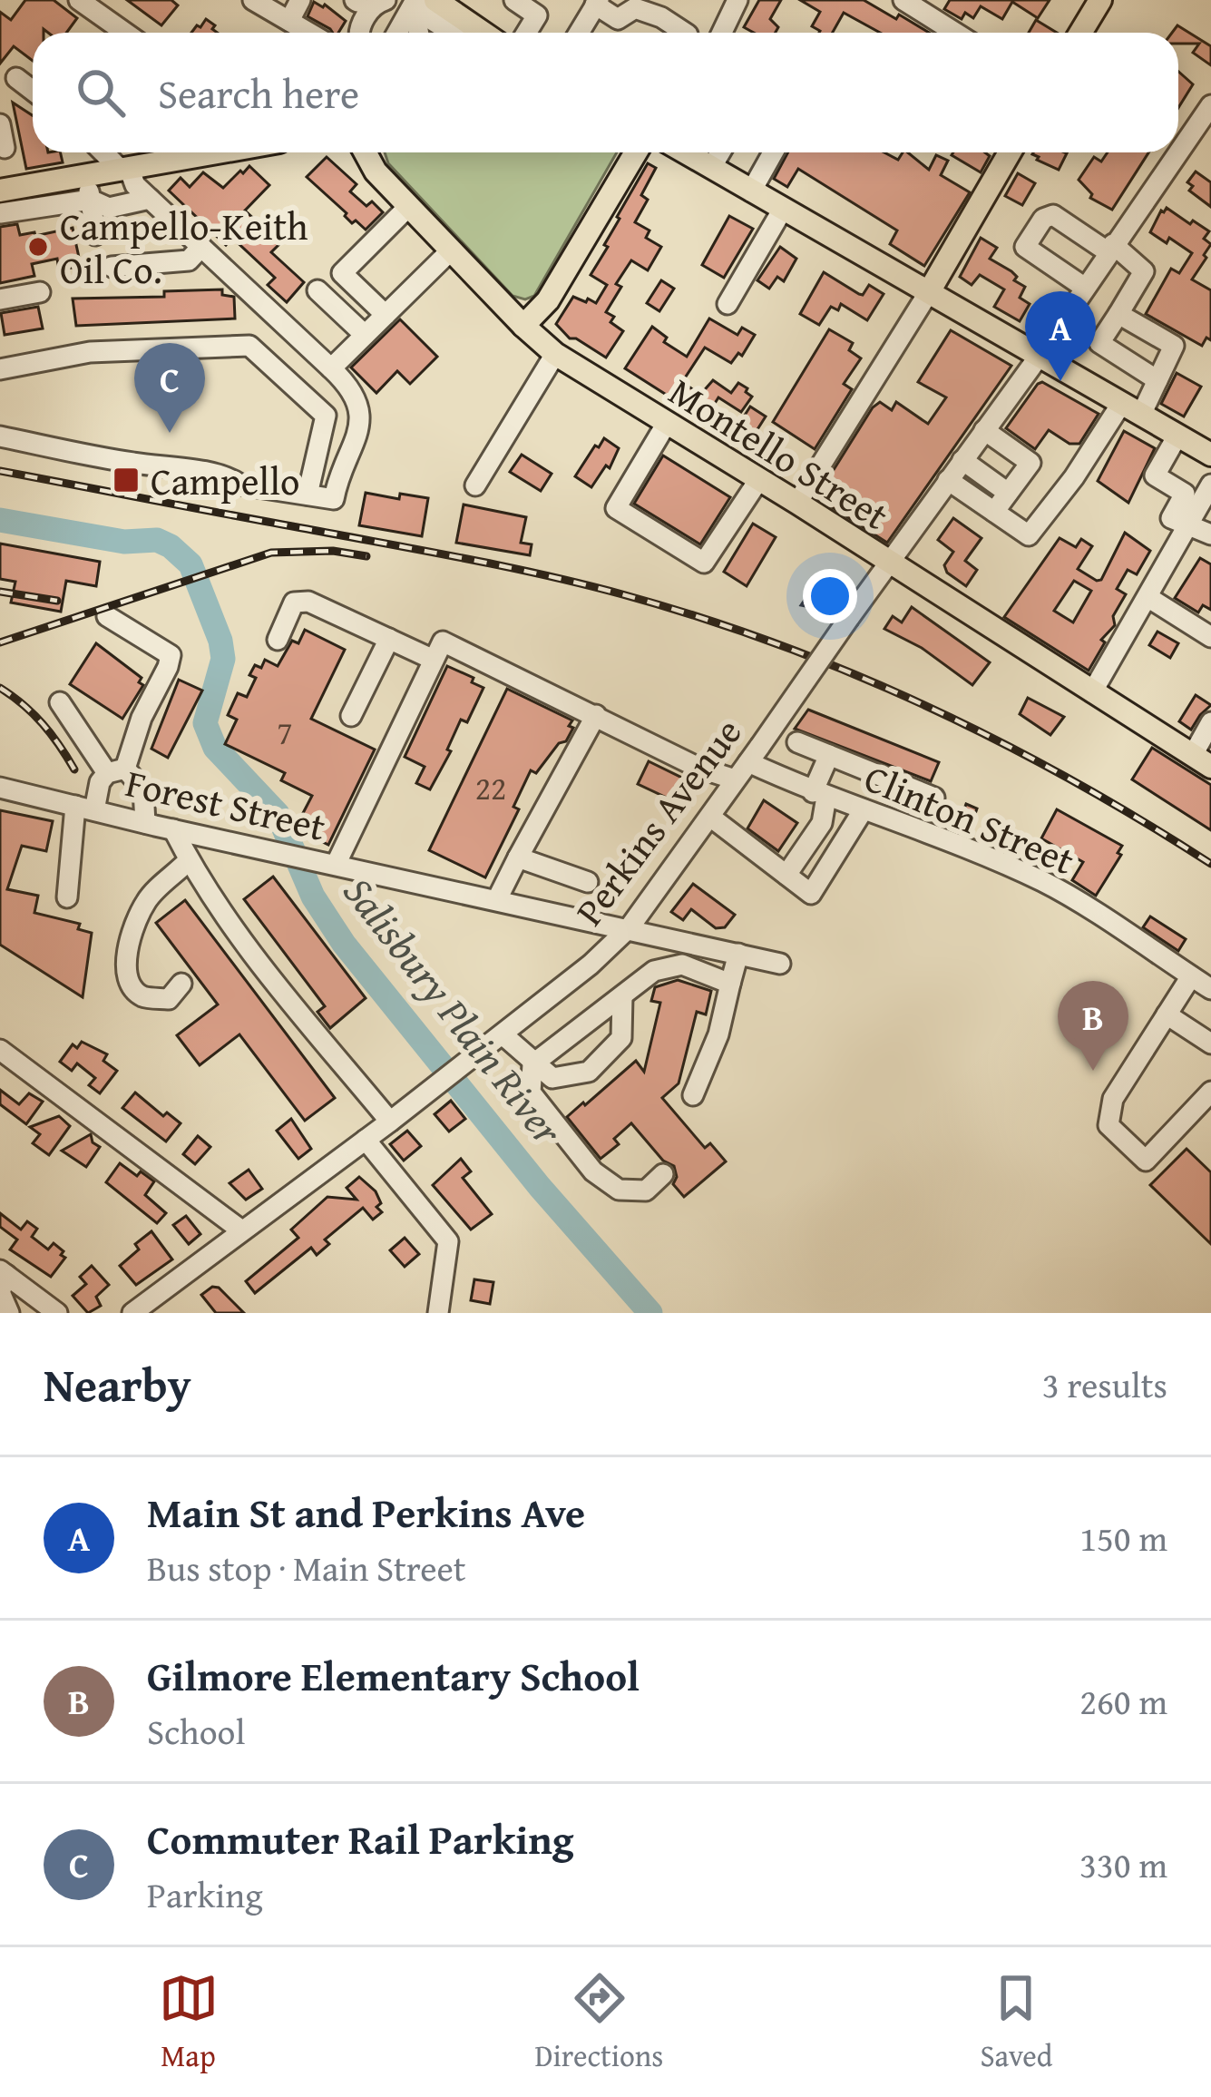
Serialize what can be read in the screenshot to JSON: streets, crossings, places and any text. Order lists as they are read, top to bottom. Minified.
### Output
{"streets":{"main road":["Montello Street"],"street":["Forest Street","Clinton Street","Perkins Avenue"]},"crossings":[["Montello Street","Perkins Avenue"],["Forest Street","Perkins Avenue"],["Clinton Street","Perkins Avenue"]],"water":["Salisbury Plain River"],"places":{"other":["Campello-Keith Oil Co."],"transit":["Campello"]},"house_numbers":["7","22"],"page":{"search":"Search here","pins":["A","C","B"],"heading":["Nearby","3 results"],"list":[{"mark":"A","name":"Main St and Perkins Ave","note":"Bus stop · Main Street","value":"150 m"},{"mark":"B","name":"Gilmore Elementary School","note":"School","value":"260 m"},{"mark":"C","name":"Commuter Rail Parking","note":"Parking","value":"330 m"}],"nav":["Map","Directions","Saved"]}}
